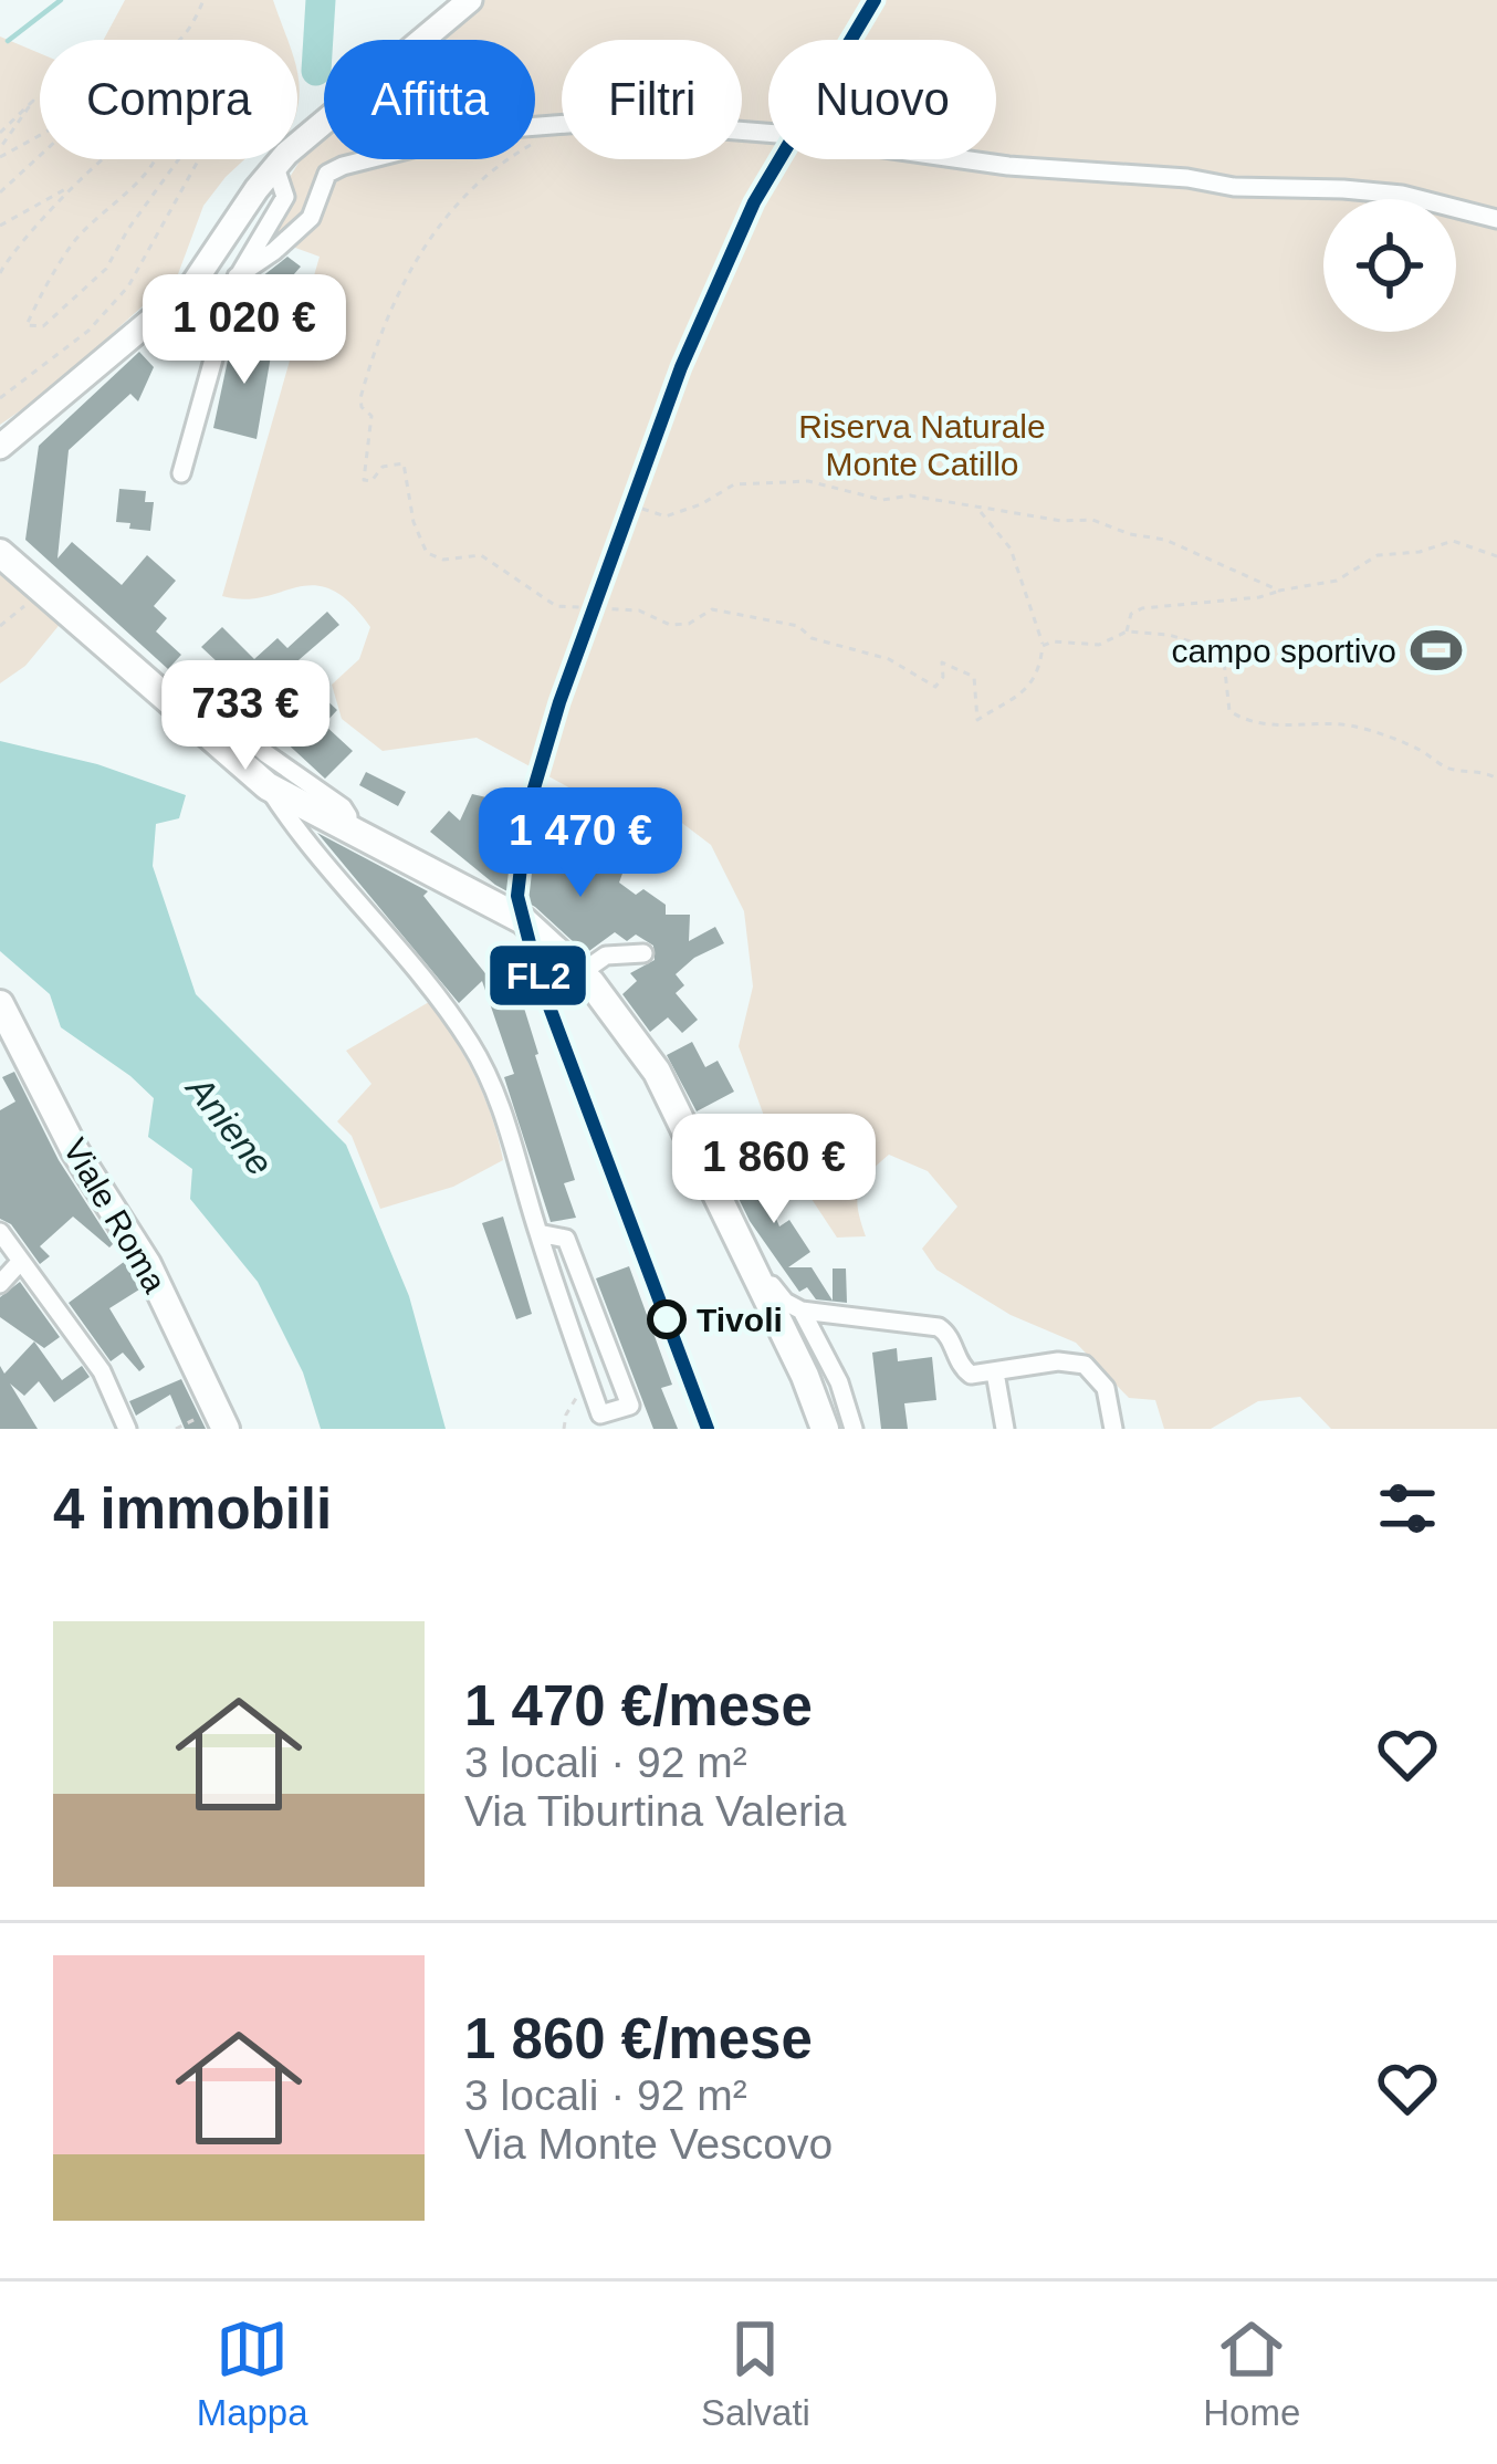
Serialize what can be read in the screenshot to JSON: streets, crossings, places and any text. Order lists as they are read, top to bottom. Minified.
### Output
{"streets":{"main road":["Viale Roma"]},"water":["Aniene"],"parks":["Riserva Naturale Monte Catillo"],"places":{"sports":["campo sportivo"],"other":["Tivoli"]},"lines":["transit line FL2"],"page":{"chip":["Compra","Affitta","Filtri","Nuovo"],"price":["1 020 €","733 €","1 470 €","1 860 €"],"heading":"4 immobili","list":[{"name":"1 470 €/mese","note":"3 locali · 92 m² · Via Tiburtina Valeria"},{"name":"1 860 €/mese","note":"3 locali · 92 m² · Via Monte Vescovo"}],"tabs":["Mappa","Salvati","Home"]}}
